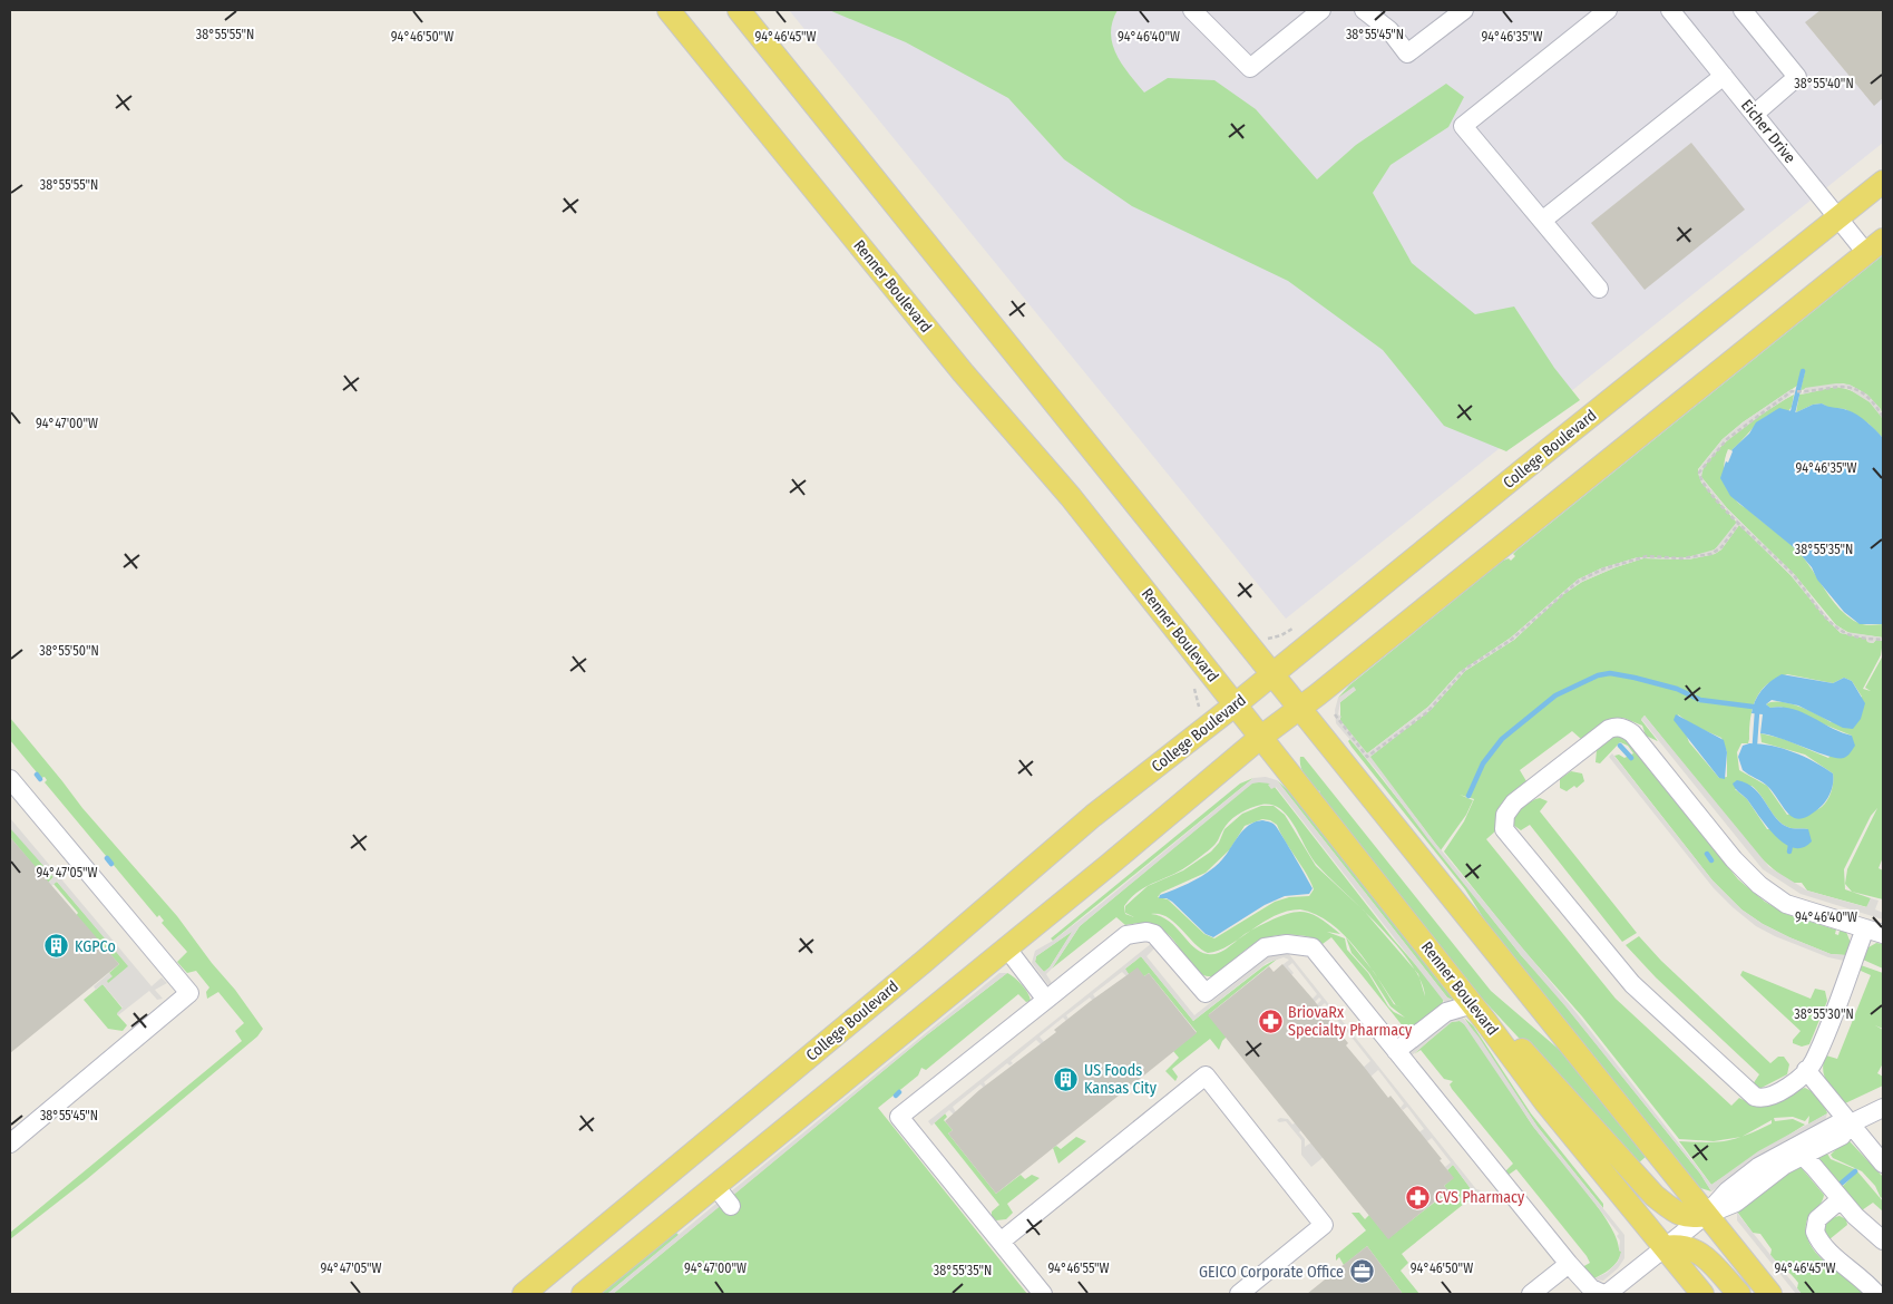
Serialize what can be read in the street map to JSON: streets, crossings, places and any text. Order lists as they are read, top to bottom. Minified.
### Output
{"streets":{"main road":["Renner Boulevard","College Boulevard"],"street":["Eicher Drive"]},"crossings":[["Eicher Drive","College Boulevard"],["Renner Boulevard","College Boulevard"]],"places":{"building":["KGPCo","US Foods Kansas City"],"pharmacy":["BriovaRx Specialty Pharmacy","CVS Pharmacy"],"office":["GEICO Corporate Office"]},"coordinates":["38°55'55\"N","38°55'45\"N","94°46'50\"W","94°46'45\"W","94°46'40\"W","94°46'35\"W","38°55'40\"N","94°47'00\"W","38°55'35\"N","38°55'50\"N","94°47'05\"W","38°55'30\"N","94°46'55\"W"]}
